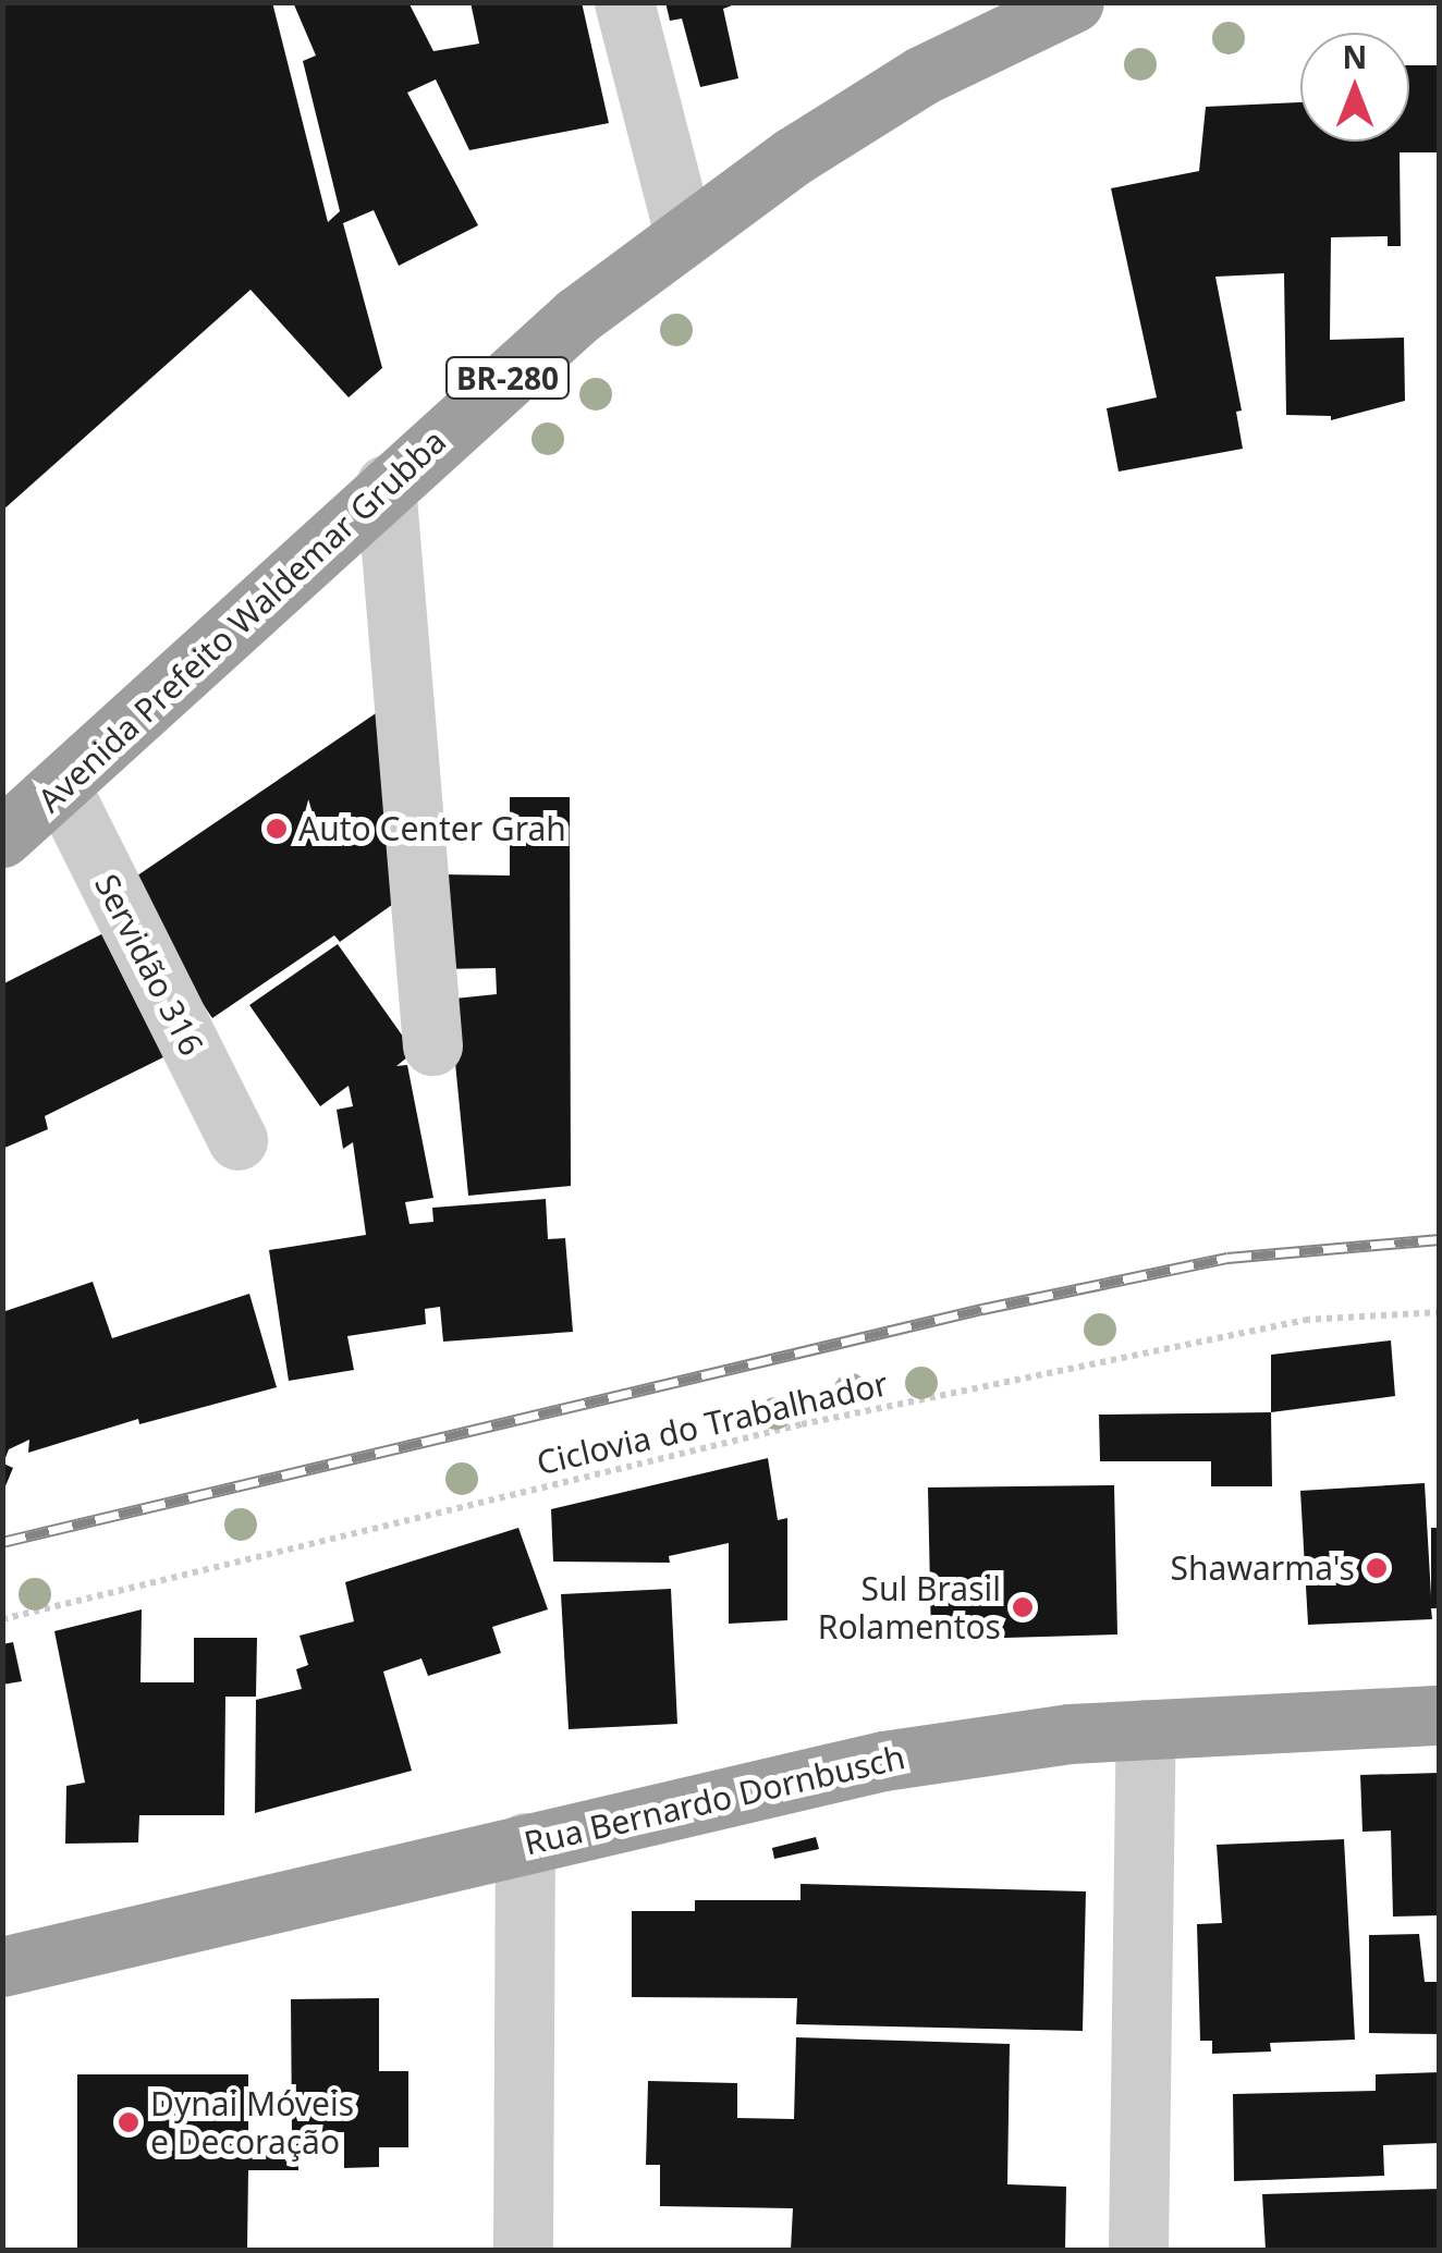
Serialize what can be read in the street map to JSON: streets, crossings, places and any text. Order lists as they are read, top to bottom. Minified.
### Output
{"streets":{"highway":["BR-280","Avenida Prefeito Waldemar Grubba","Rua Bernardo Dornbusch"],"street":["Servidão 316"],"path":["Ciclovia do Trabalhador"]},"crossings":[["Avenida Prefeito Waldemar Grubba","Servidão 316"]],"places":["Auto Center Grah","Shawarma's","Sul Brasil Rolamentos","Dynai Móveis e Decoração"],"north":"top"}
